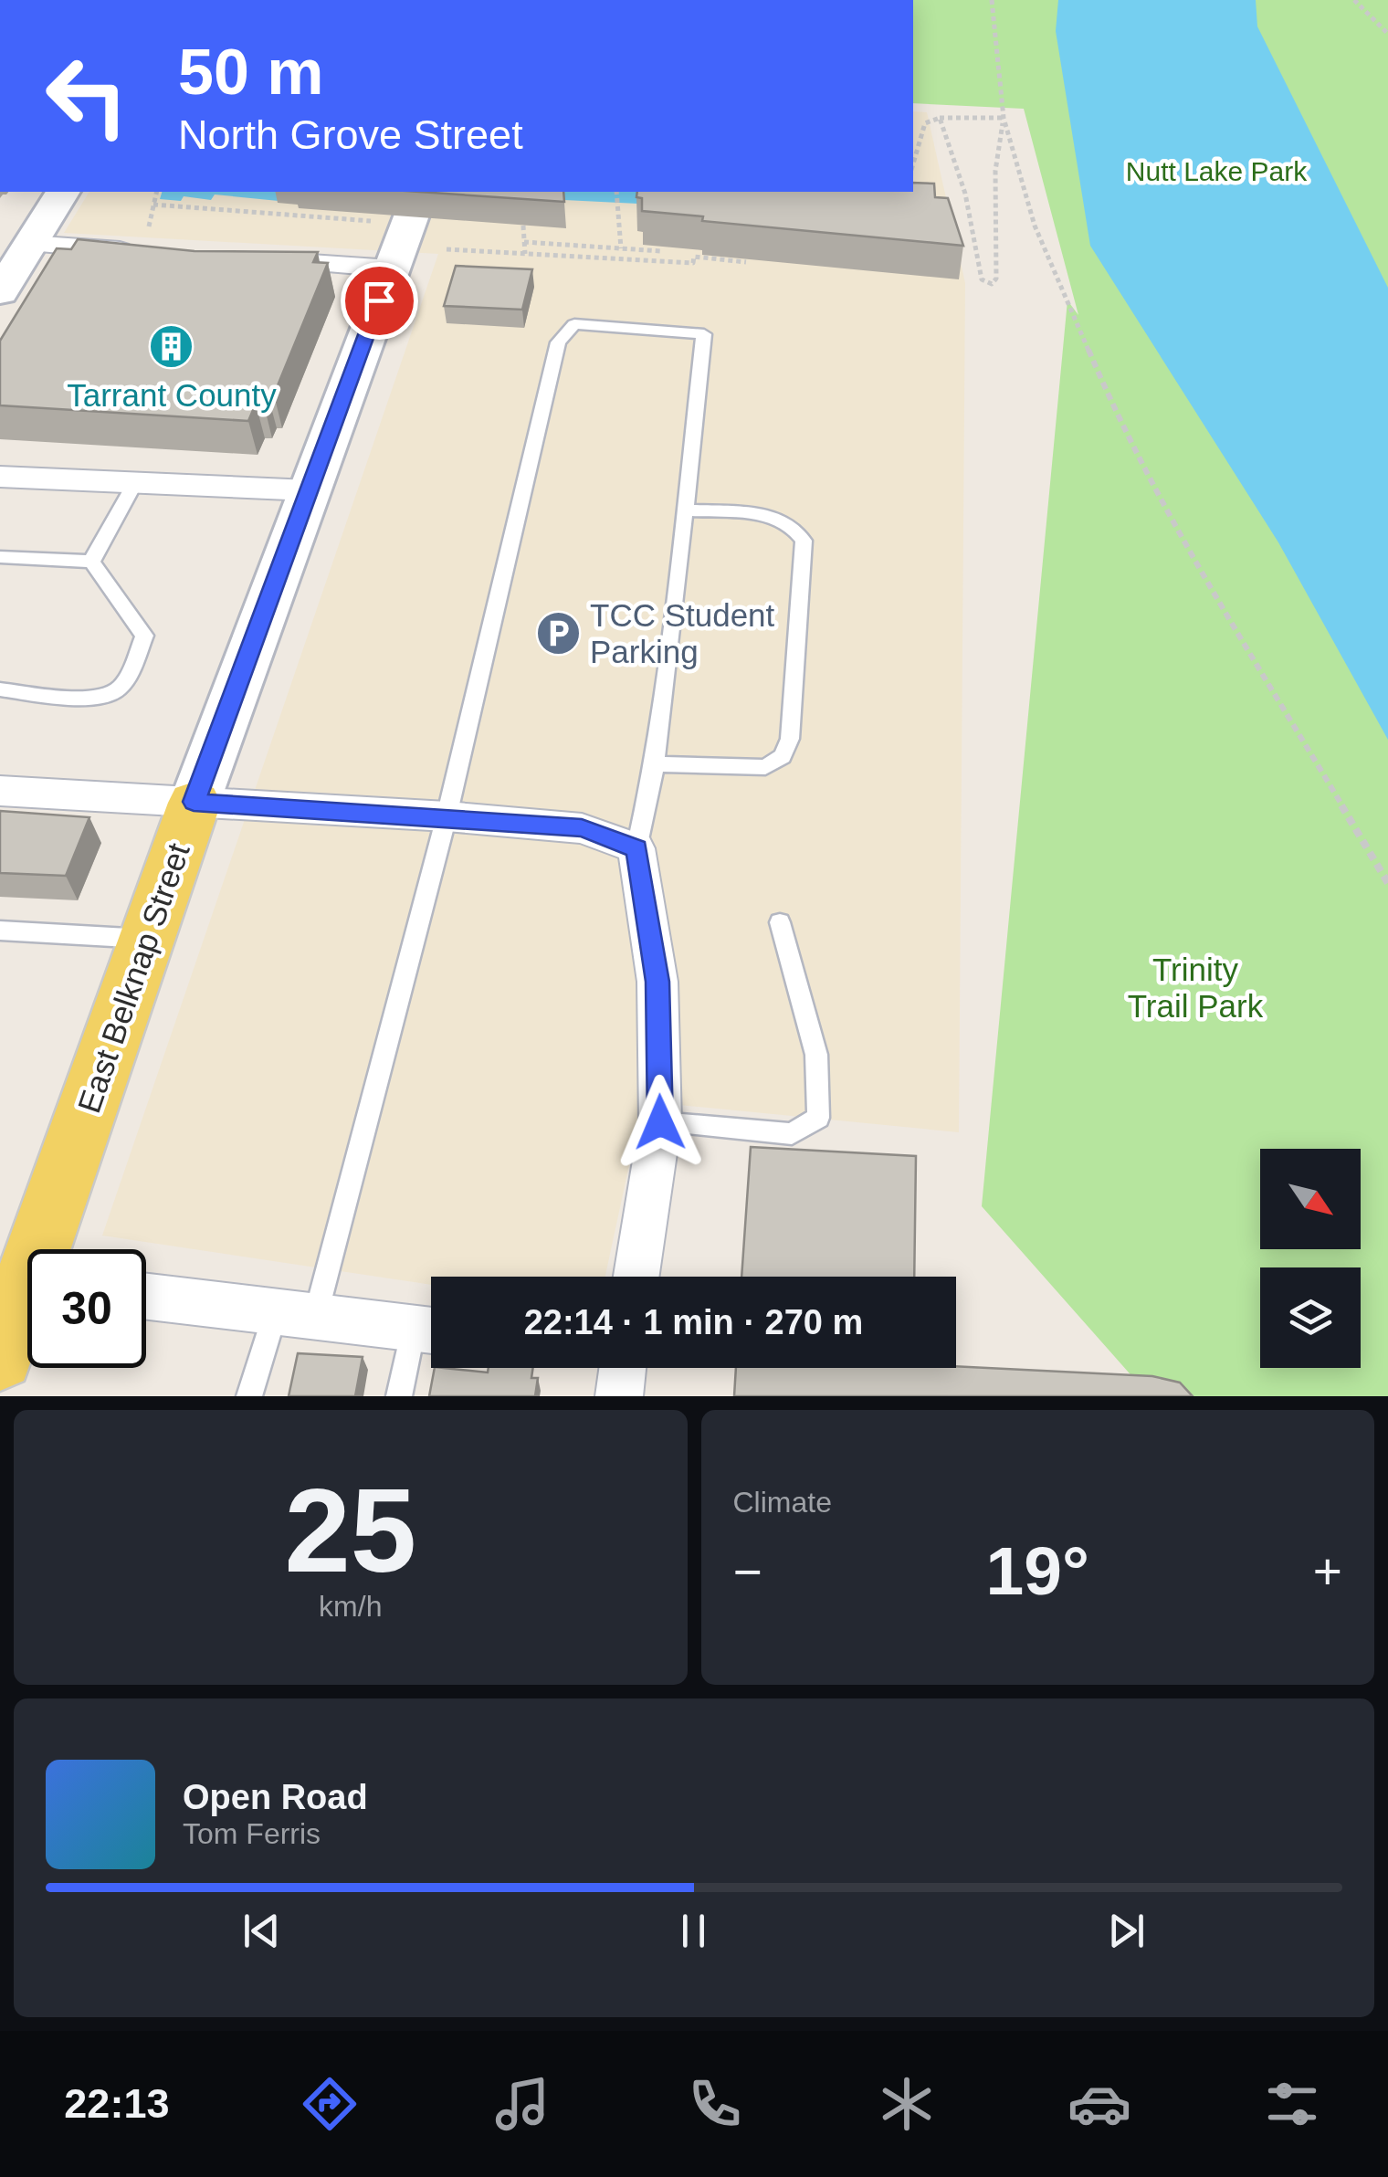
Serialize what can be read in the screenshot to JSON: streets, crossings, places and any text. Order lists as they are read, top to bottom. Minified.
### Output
{"streets":{"main road":["East Belknap Street"]},"parks":["Nutt Lake Park","Trinity Trail Park"],"places":{"building":["Tarrant County"],"parking":["TCC Student Parking"]},"north":"bottom right","page":{"turn":["50 m","North Grove Street"],"limit":"30","trip":"22:14 · 1 min · 270 m","tile":[["25","km/h"],"Climate"],"heat":["−","19°","+"],"song":["Open Road","Tom Ferris"],"tabs":"22:13"}}
